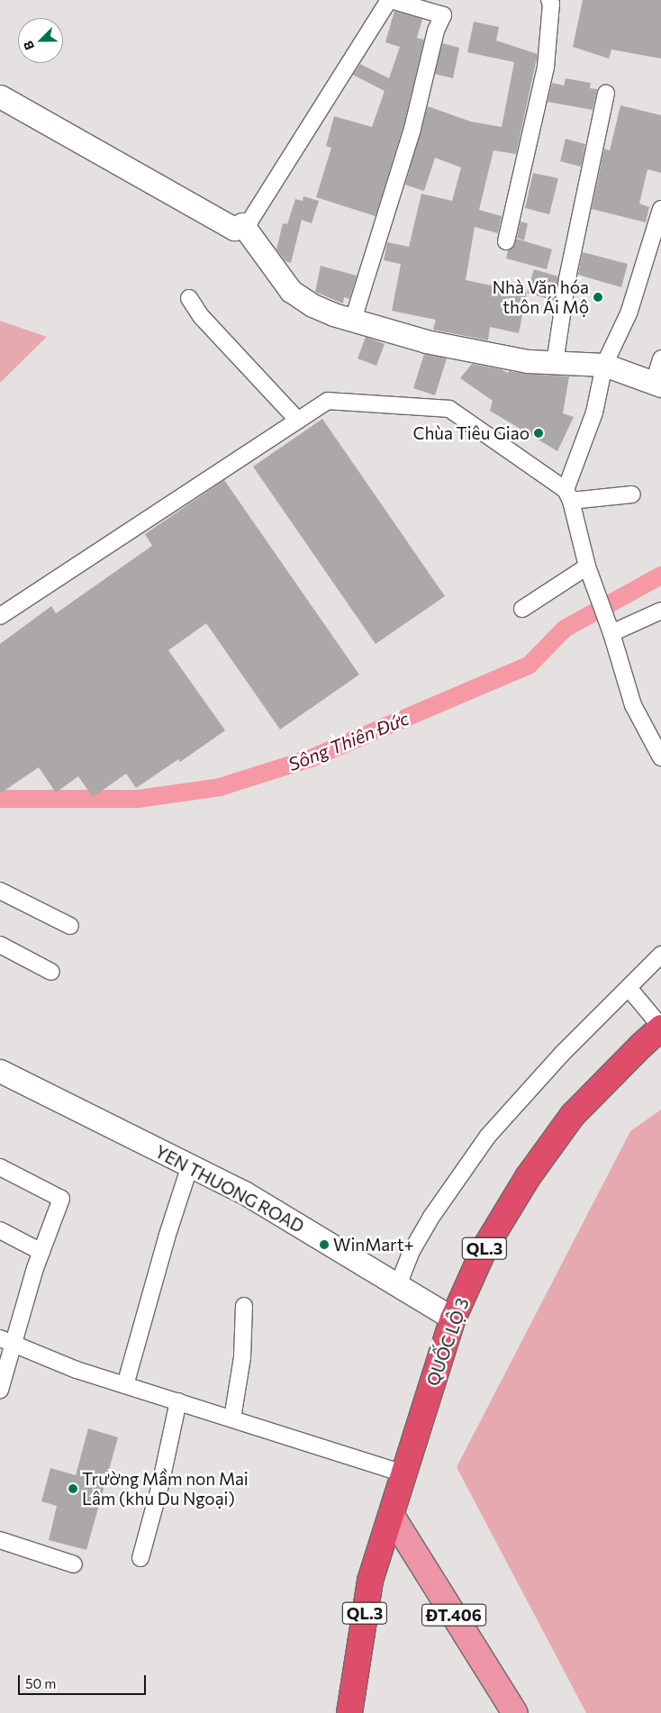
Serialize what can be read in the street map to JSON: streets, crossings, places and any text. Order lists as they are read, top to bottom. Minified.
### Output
{"streets":{"highway":["QL.3","QUỐC LỘ 3"],"main road":["ĐT.406"],"street":["YEN THUONG ROAD"]},"crossings":[["YEN THUONG ROAD","QUỐC LỘ 3"],["QUỐC LỘ 3","ĐT.406"]],"water":["Sông Thiên Đức"],"places":["Nhà Văn hóa thôn Ái Mộ","Chùa Tiêu Giao","WinMart+","Trường Mầm non Mai Lâm (khu Du Ngoại)"],"scale_bar":"50 m","north":"bottom left"}
